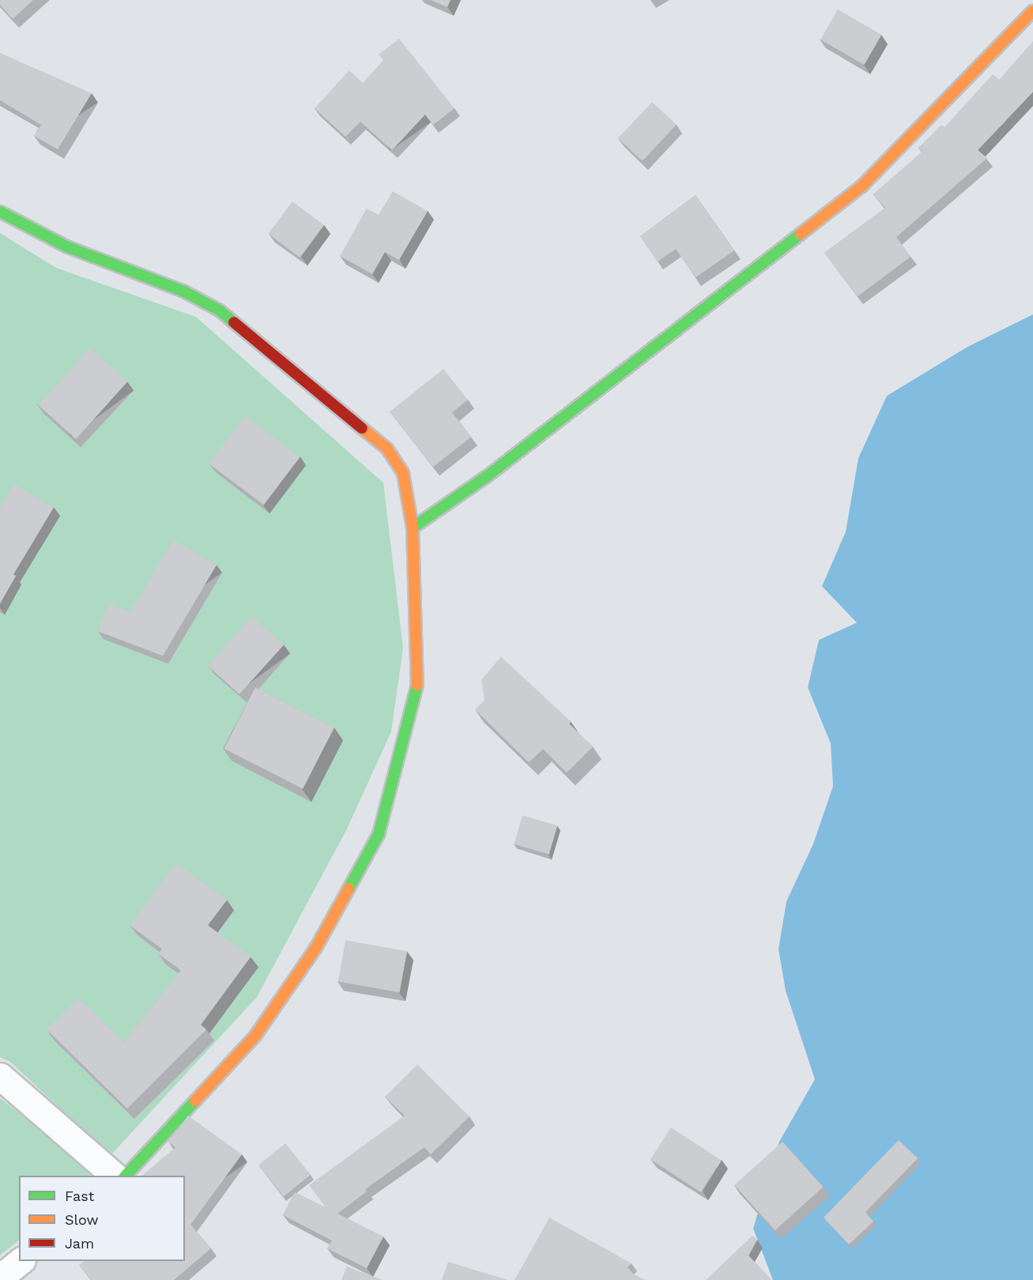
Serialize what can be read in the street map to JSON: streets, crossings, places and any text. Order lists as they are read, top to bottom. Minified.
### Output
{"legend":["Fast","Slow","Jam"]}
